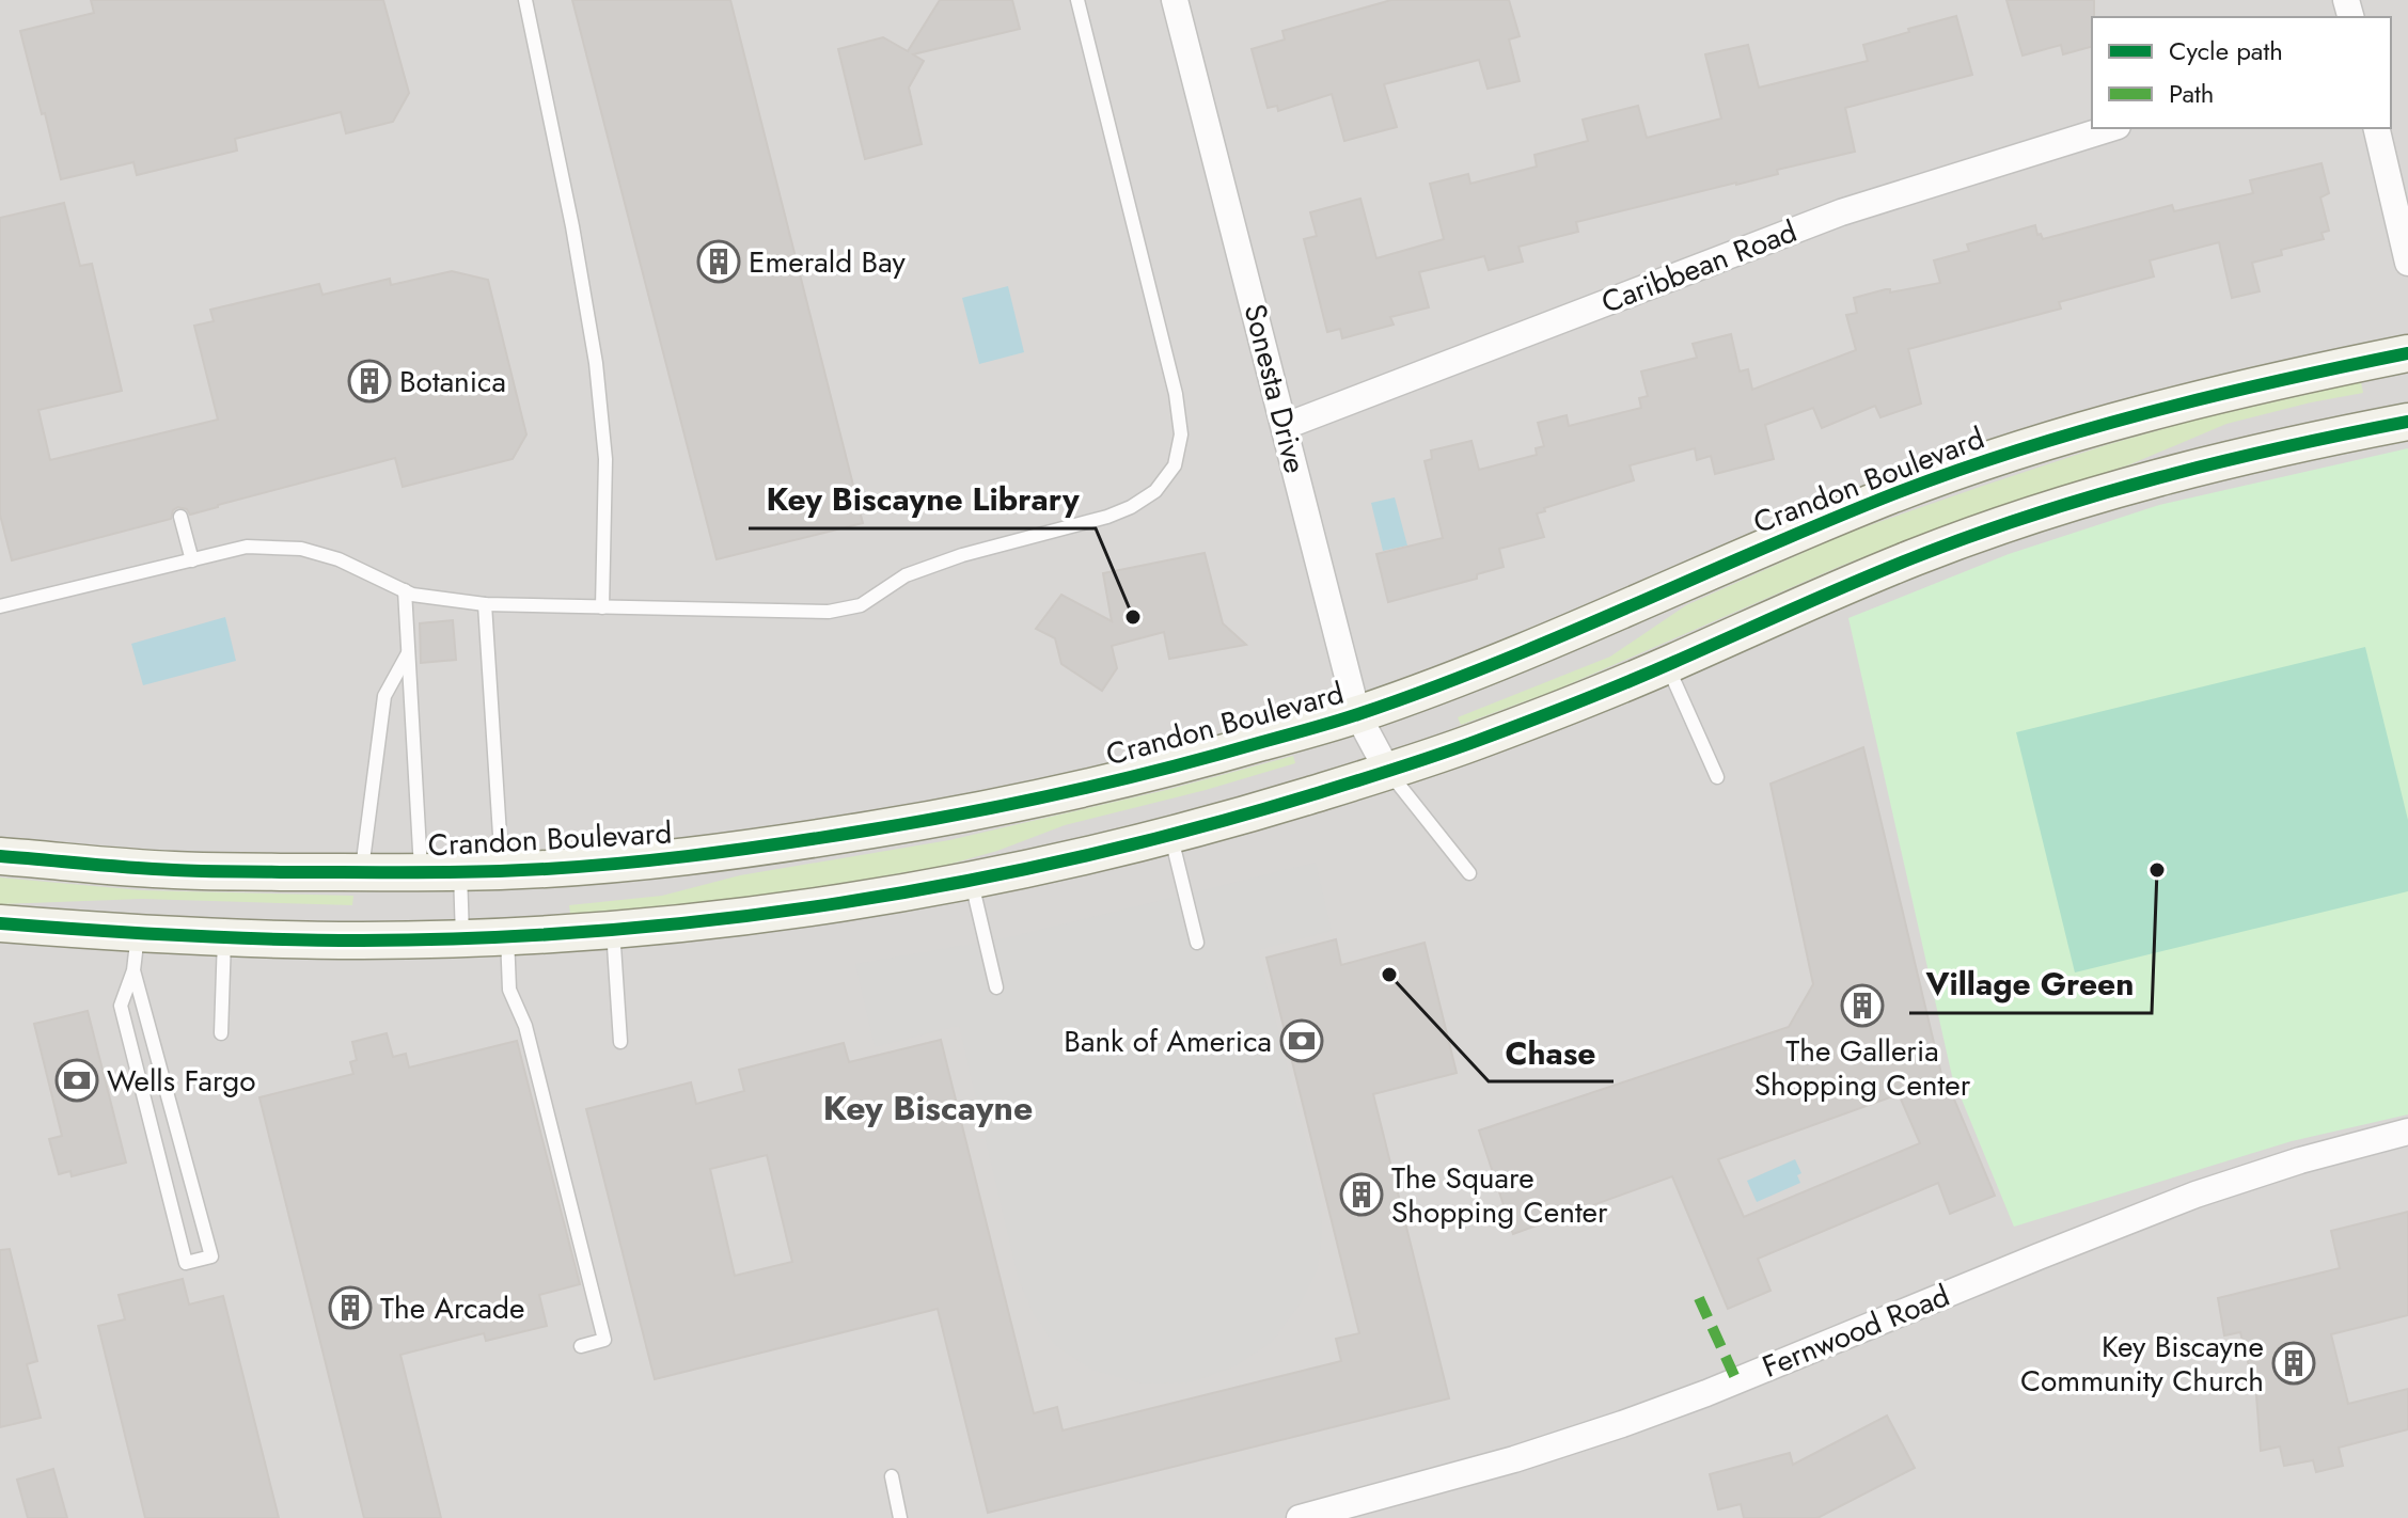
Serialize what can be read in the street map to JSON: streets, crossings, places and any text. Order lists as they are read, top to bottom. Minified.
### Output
{"streets":{"main road":["Crandon Boulevard"],"street":["Caribbean Road","Sonesta Drive","Fernwood Road"]},"crossings":[["Caribbean Road","Sonesta Drive"],["Sonesta Drive","Crandon Boulevard"]],"districts":["Key Biscayne"],"places":{"building":["Emerald Bay","Botanica","The Galleria Shopping Center","The Square Shopping Center","The Arcade","Key Biscayne Community Church"],"other":["Key Biscayne Library","Village Green","Chase"],"bank":["Bank of America","Wells Fargo"]},"legend":["Cycle path","Path"]}
